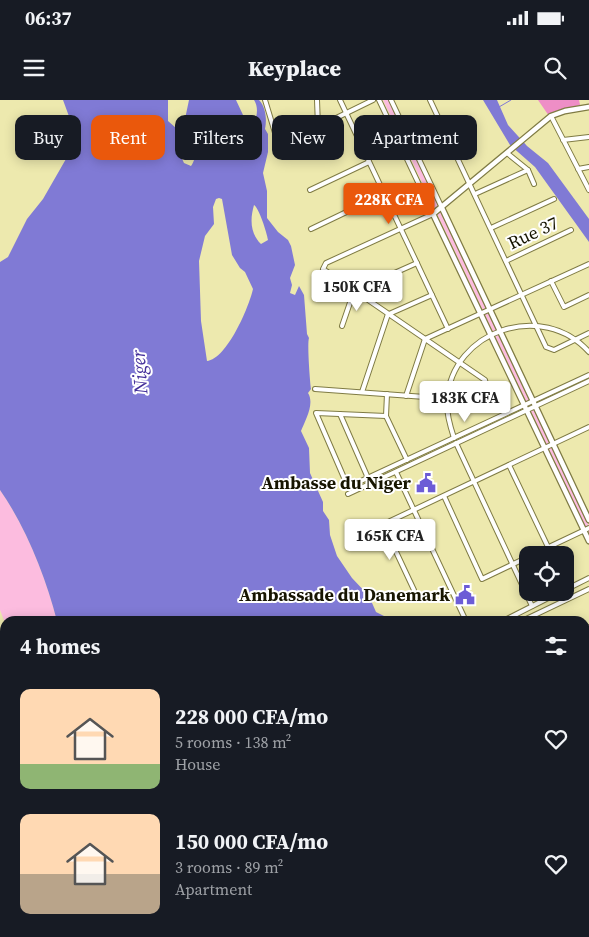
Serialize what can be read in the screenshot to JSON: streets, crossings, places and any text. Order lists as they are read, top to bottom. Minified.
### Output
{"streets":{"street":["Rue 37"]},"water":["Niger"],"places":{"public building":["Ambasse du Niger","Ambassade du Danemark"]},"page":{"status":"06:37","header":"Keyplace","chip":["Buy","Rent","Filters","New","Apartment"],"price":["228K CFA","150K CFA","183K CFA","165K CFA"],"heading":"4 homes","list":[{"name":"228 000 CFA/mo","note":"5 rooms · 138 m² · House"},{"name":"150 000 CFA/mo","note":"3 rooms · 89 m² · Apartment"}]}}
